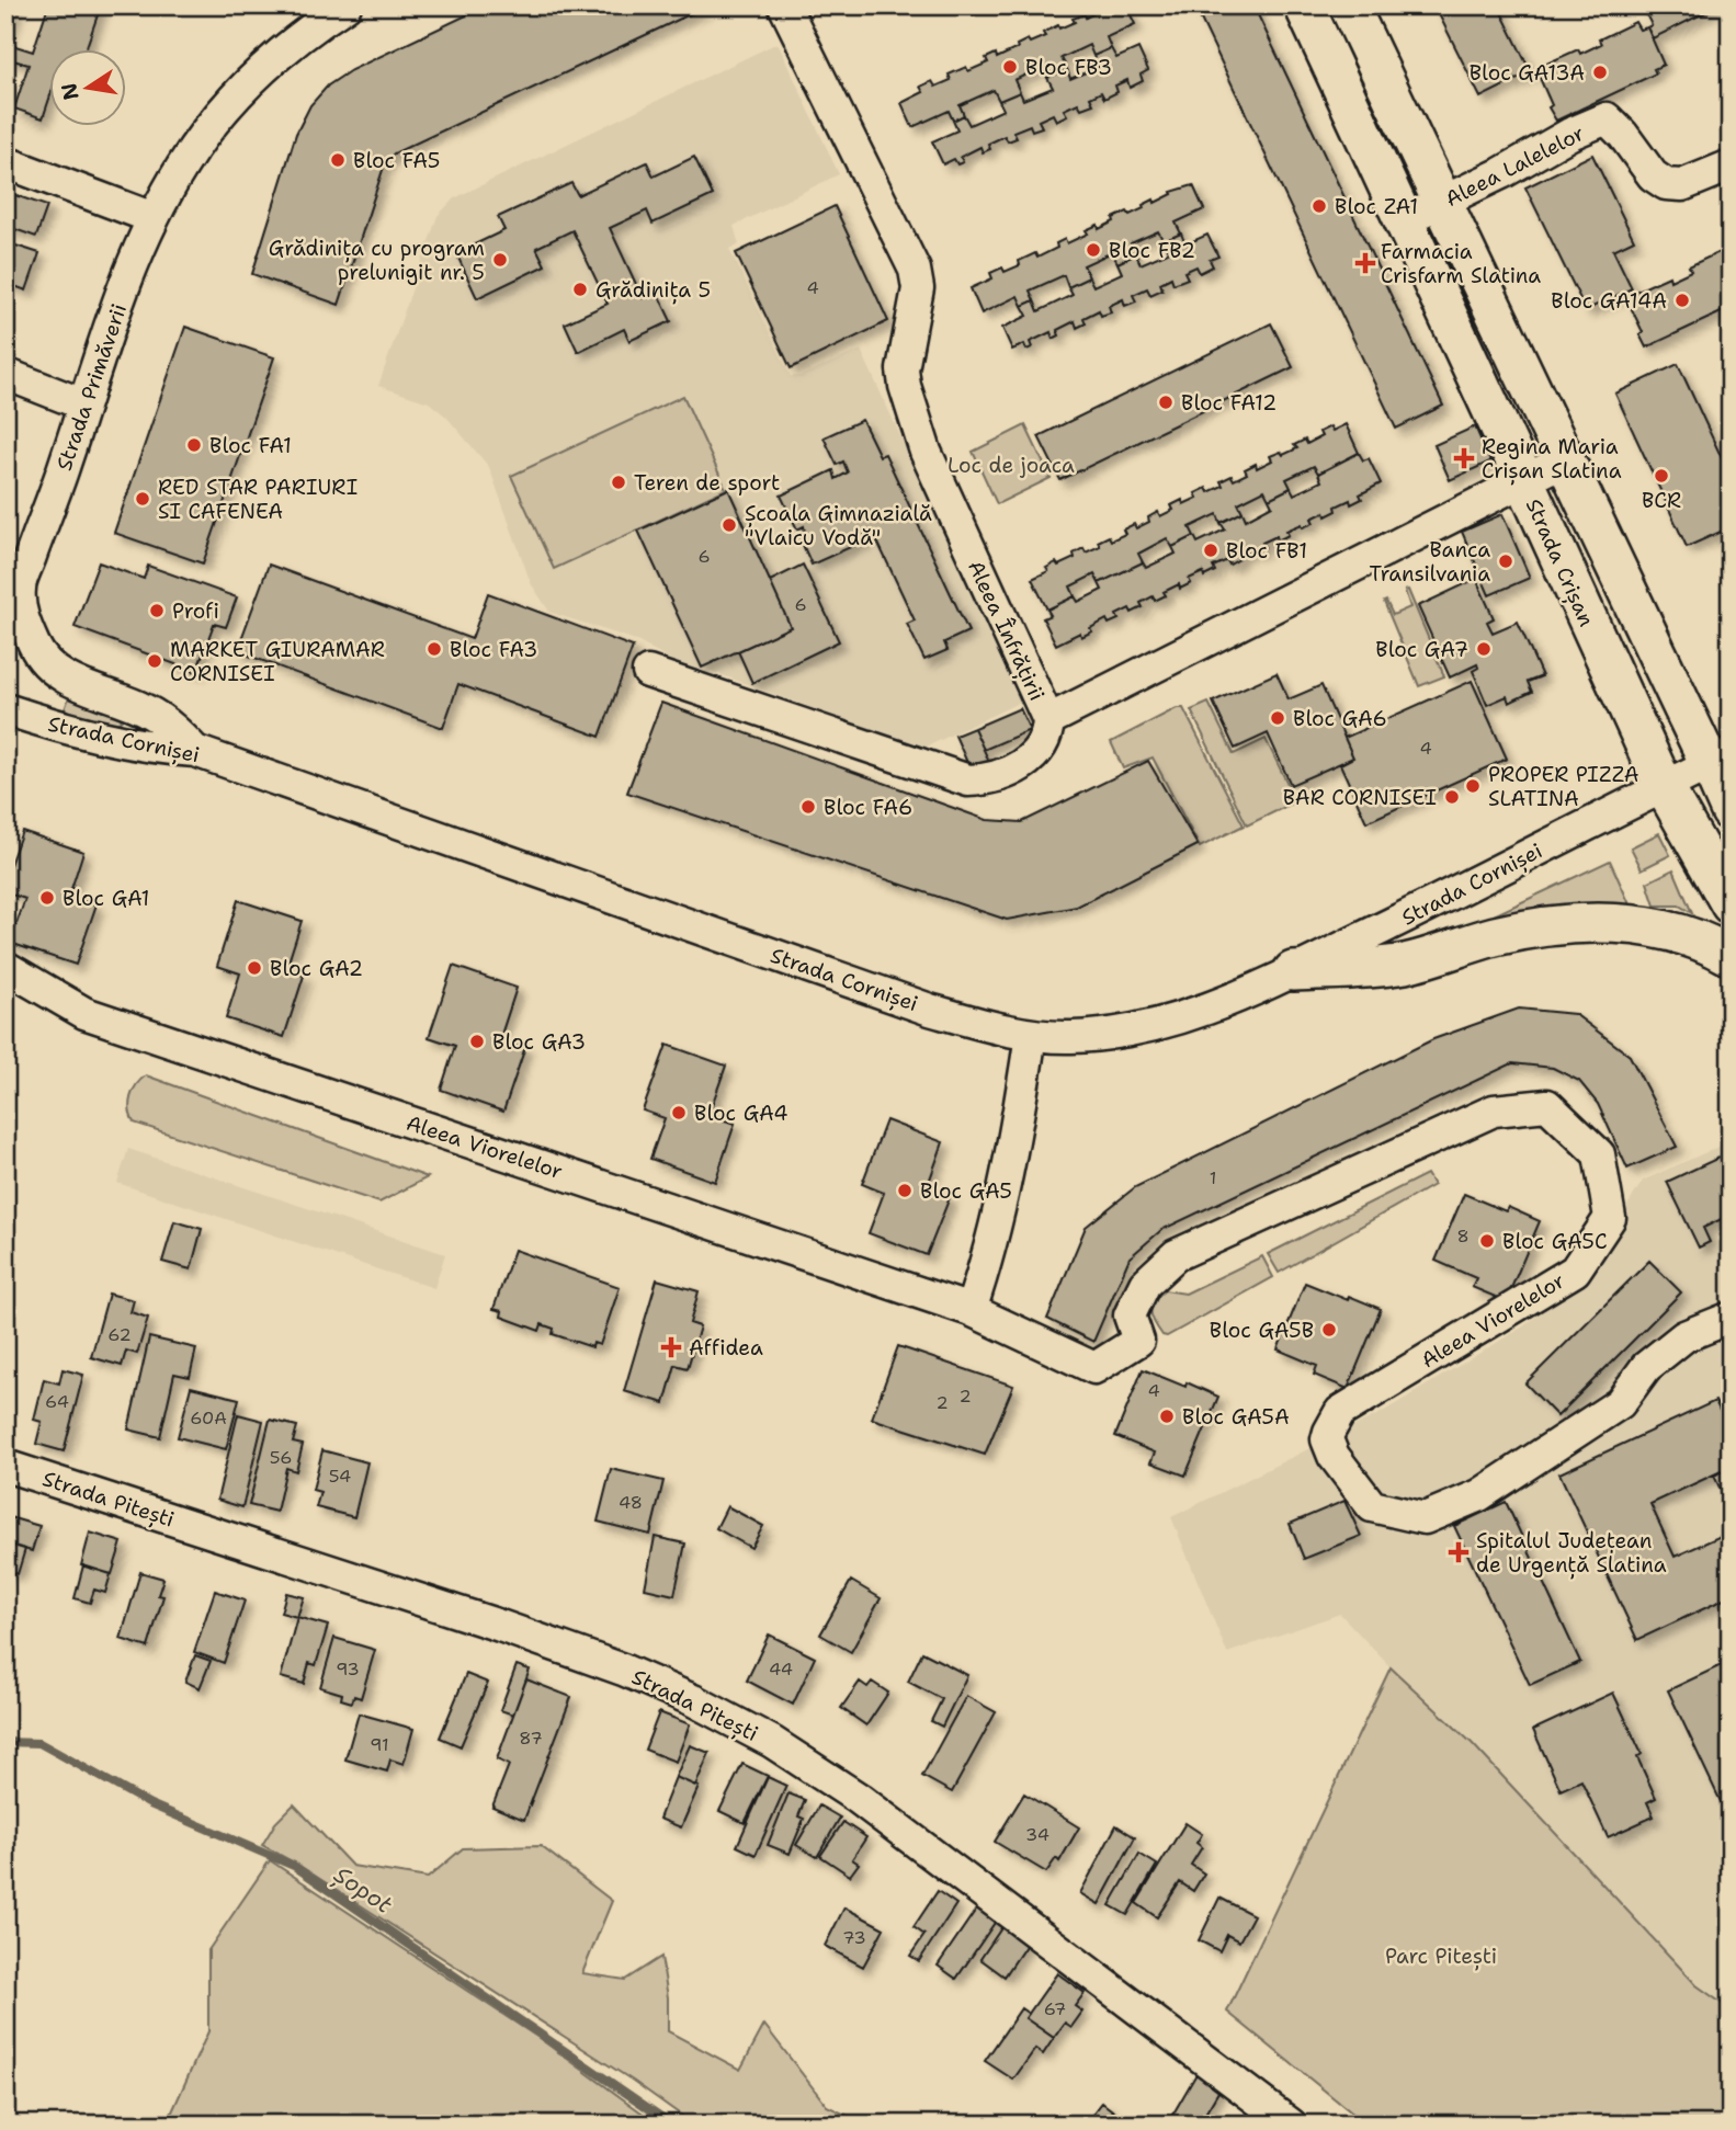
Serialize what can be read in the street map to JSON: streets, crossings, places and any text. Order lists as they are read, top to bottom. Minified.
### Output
{"streets":{"main road":["Strada Crișan"],"street":["Aleea Lalelelor","Strada Primăverii","Aleea Înfrățirii","Strada Cornișei","Aleea Viorelelor","Strada Pitești"]},"crossings":[["Aleea Lalelelor","Strada Crișan"],["Strada Primăverii","Strada Cornișei"],["Strada Crișan","Aleea Înfrățirii"],["Strada Crișan","Strada Cornișei"]],"water":["Șopot"],"parks":["Loc de joaca","Parc Pitești"],"places":{"other":["Bloc FB3","Bloc GA13A","Bloc FA5","Bloc ZA1","Bloc FB2","Grădinița cu program prelunigit nr. 5","Grădinița 5","Bloc GA14A","Bloc FA12","Bloc FA1","BCR","Teren de sport","RED STAR PARIURI SI CAFENEA","Școala Gimnazială \"Vlaicu Vodă\"","Bloc FB1","Banca Transilvania","Profi","Bloc FA3","Bloc GA7","MARKET GIURAMAR CORNISEI","Bloc GA6","PROPER PIZZA SLATINA","BAR CORNISEI","Bloc FA6","Bloc GA1","Bloc GA2","Bloc GA3","Bloc GA4","Bloc GA5","Bloc GA5C","Bloc GA5B","Bloc GA5A"],"health":["Farmacia Crisfarm Slatina","Regina Maria Crișan Slatina","Affidea","Spitalul Județean de Urgență Slatina"]},"house_numbers":["4","6","6","4","1","8","62","4","2","64","2","60A","56","54","48","93","44","87","91","34","73","67"],"north":"left"}
